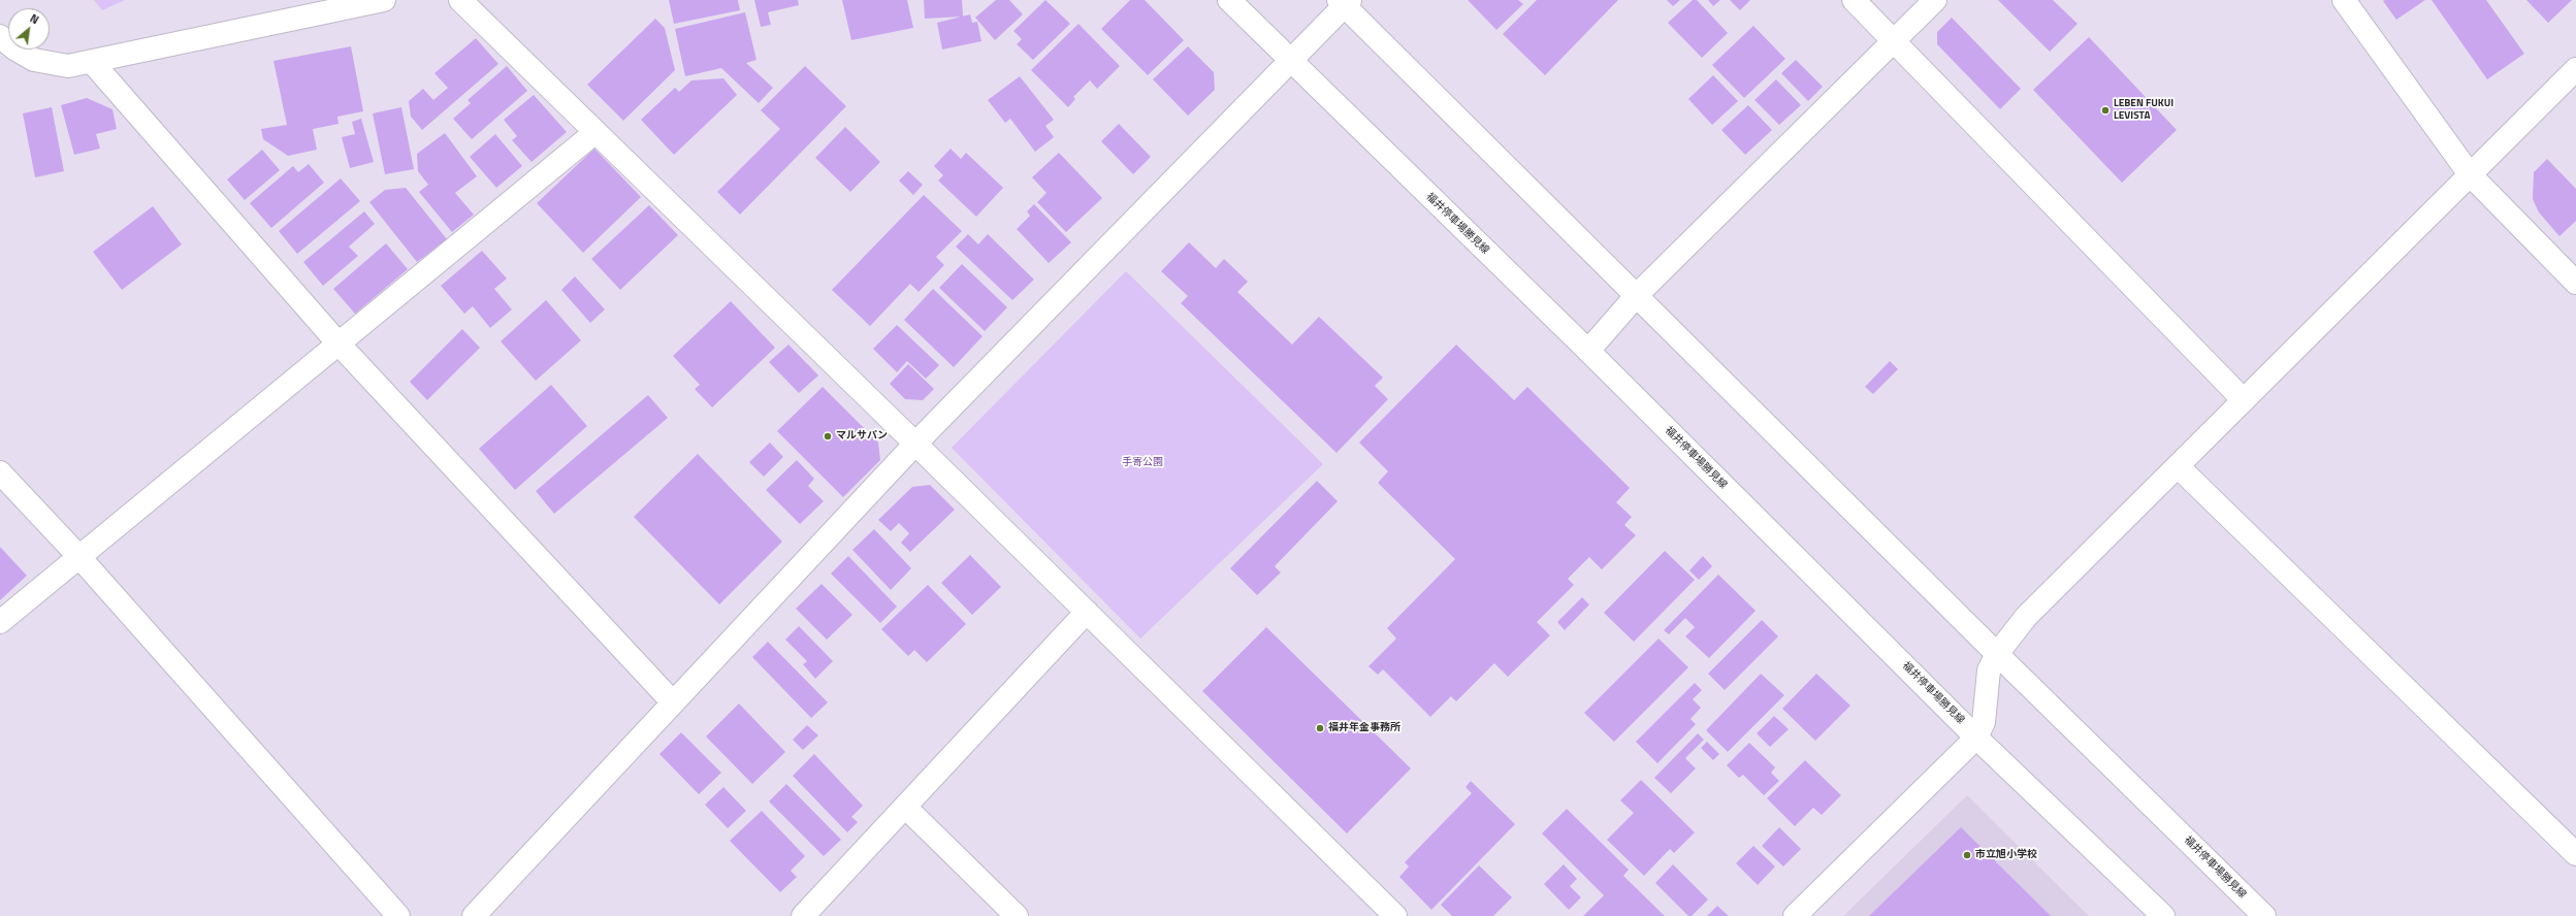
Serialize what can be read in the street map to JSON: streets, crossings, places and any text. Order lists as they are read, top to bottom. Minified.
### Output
{"streets":{"street":["福井停車場勝見線"]},"parks":["手寄公園"],"places":["LEBEN FUKUI LEVISTA","マルサパン","福井年金事務所","市立旭小学校"],"north":"top right"}
